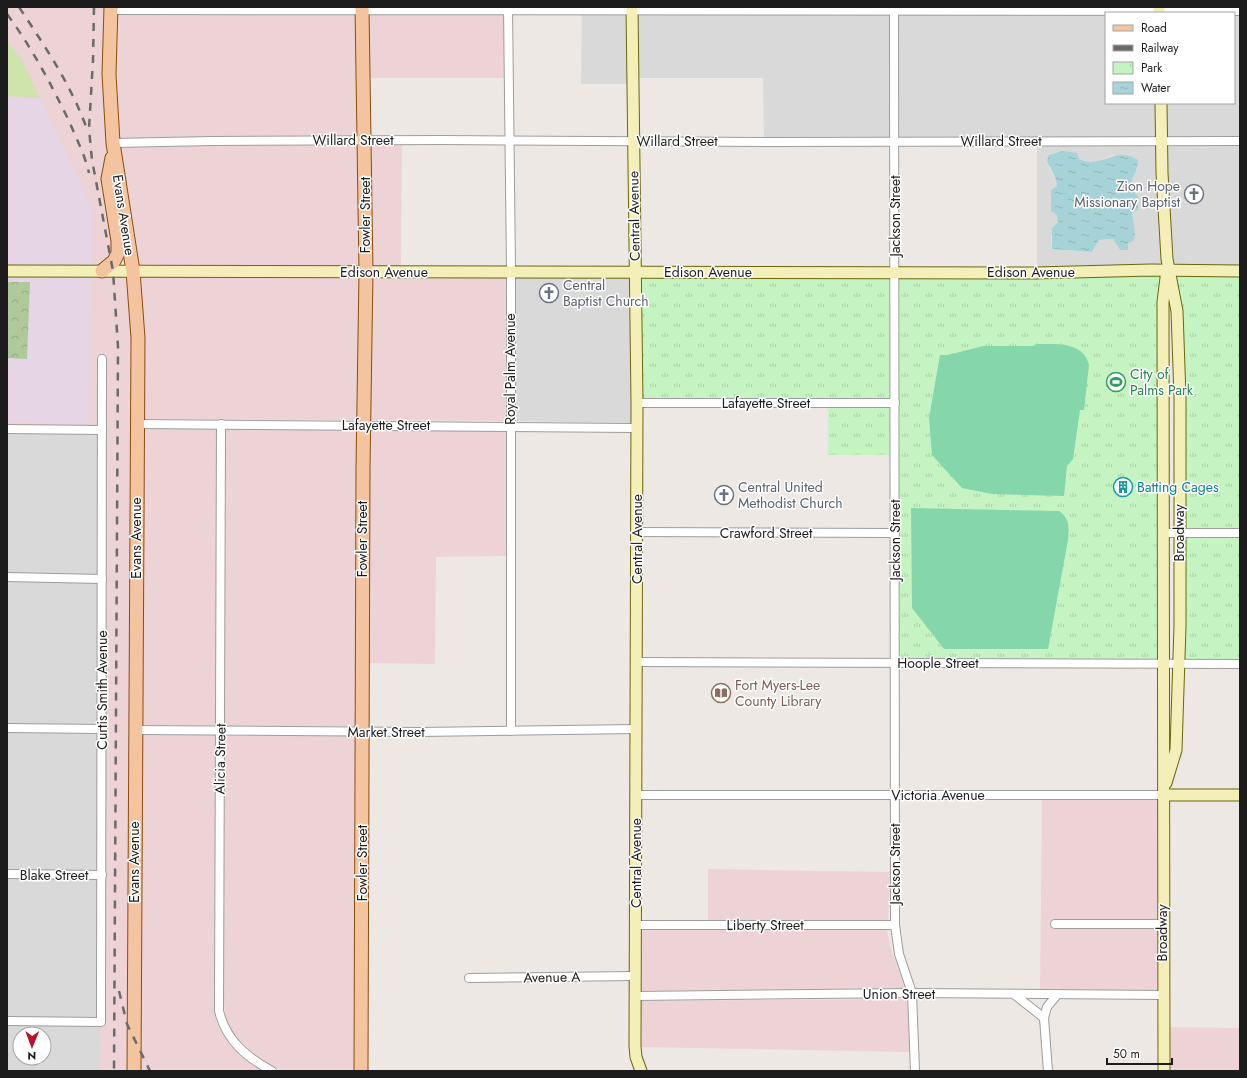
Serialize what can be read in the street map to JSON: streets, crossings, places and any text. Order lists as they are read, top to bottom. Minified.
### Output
{"streets":{"main road":["Evans Avenue","Fowler Street"],"street":["Willard Street","Central Avenue","Jackson Street","Edison Avenue","Royal Palm Avenue","Lafayette Street","Crawford Street","Broadway","Hoople Street","Curtis Smith Avenue","Market Street","Alicia Street","Victoria Avenue","Blake Street","Liberty Street","Avenue A","Union Street"]},"crossings":[["Willard Street","Evans Avenue"],["Willard Street","Fowler Street"],["Willard Street","Central Avenue"],["Willard Street","Jackson Street"],["Willard Street","Royal Palm Avenue"],["Willard Street","Broadway"],["Evans Avenue","Edison Avenue"],["Evans Avenue","Lafayette Street"],["Evans Avenue","Market Street"],["Fowler Street","Edison Avenue"],["Fowler Street","Lafayette Street"],["Fowler Street","Market Street"],["Central Avenue","Edison Avenue"],["Central Avenue","Lafayette Street"],["Central Avenue","Crawford Street"],["Central Avenue","Hoople Street"],["Central Avenue","Market Street"],["Central Avenue","Victoria Avenue"],["Central Avenue","Liberty Street"],["Central Avenue","Avenue A"],["Central Avenue","Union Street"],["Jackson Street","Edison Avenue"],["Jackson Street","Lafayette Street"],["Jackson Street","Crawford Street"],["Jackson Street","Hoople Street"],["Jackson Street","Victoria Avenue"],["Jackson Street","Liberty Street"],["Jackson Street","Union Street"],["Edison Avenue","Royal Palm Avenue"],["Edison Avenue","Broadway"],["Royal Palm Avenue","Lafayette Street"],["Royal Palm Avenue","Market Street"],["Lafayette Street","Alicia Street"],["Broadway","Hoople Street"],["Broadway","Victoria Avenue"],["Broadway","Union Street"],["Curtis Smith Avenue","Blake Street"],["Market Street","Alicia Street"]],"places":{"church":["Zion Hope Missionary Baptist","Central Baptist Church","Central United Methodist Church"],"sports":["City of Palms Park"],"building":["Batting Cages"],"library":["Fort Myers-Lee County Library"]},"legend":["Road","Railway","Park","Water"],"scale_bar":"50 m","north":"bottom"}
